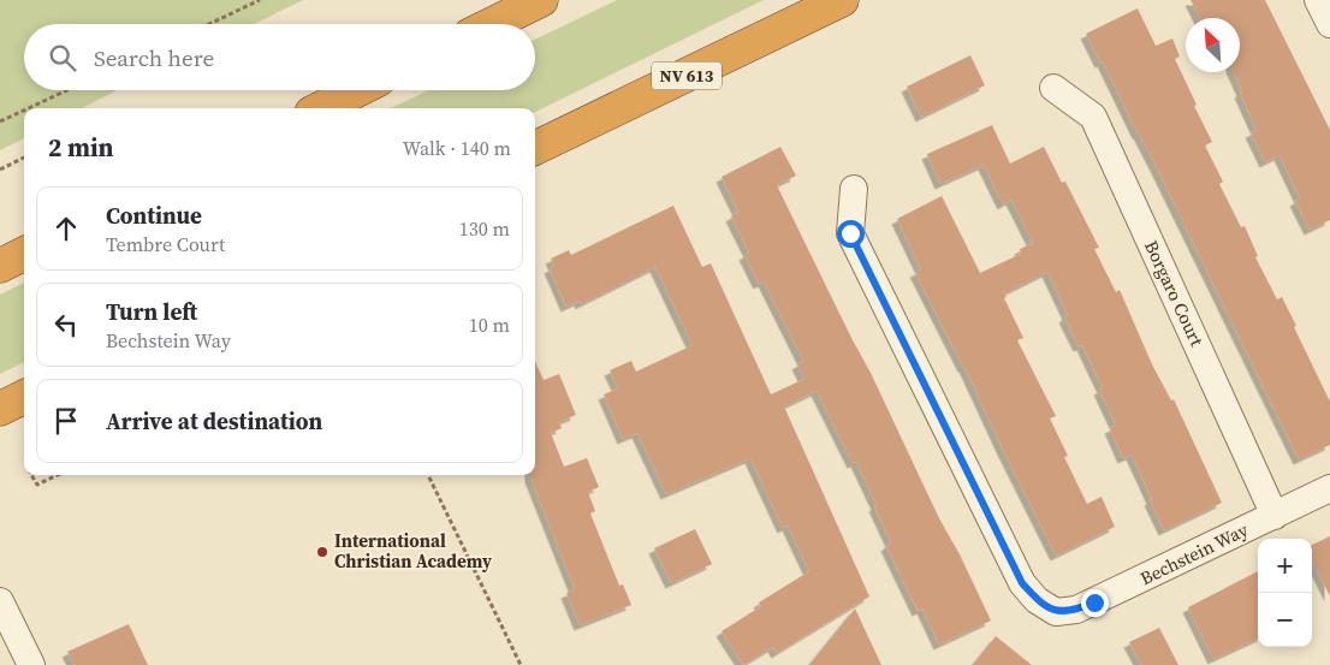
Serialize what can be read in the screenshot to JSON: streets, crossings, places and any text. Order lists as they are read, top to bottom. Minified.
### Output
{"streets":{"highway":["NV 613"],"street":["Borgaro Court","Bechstein Way"]},"crossings":[["Borgaro Court","Bechstein Way"]],"places":["International Christian Academy"],"north":"top left","page":{"search":"Search here","heading":["2 min","Walk · 140 m"],"list":[["Continue","Tembre Court","130 m"],["Turn left","Bechstein Way","10 m"],"Arrive at destination"],"map_buttons":["+","−"]}}
